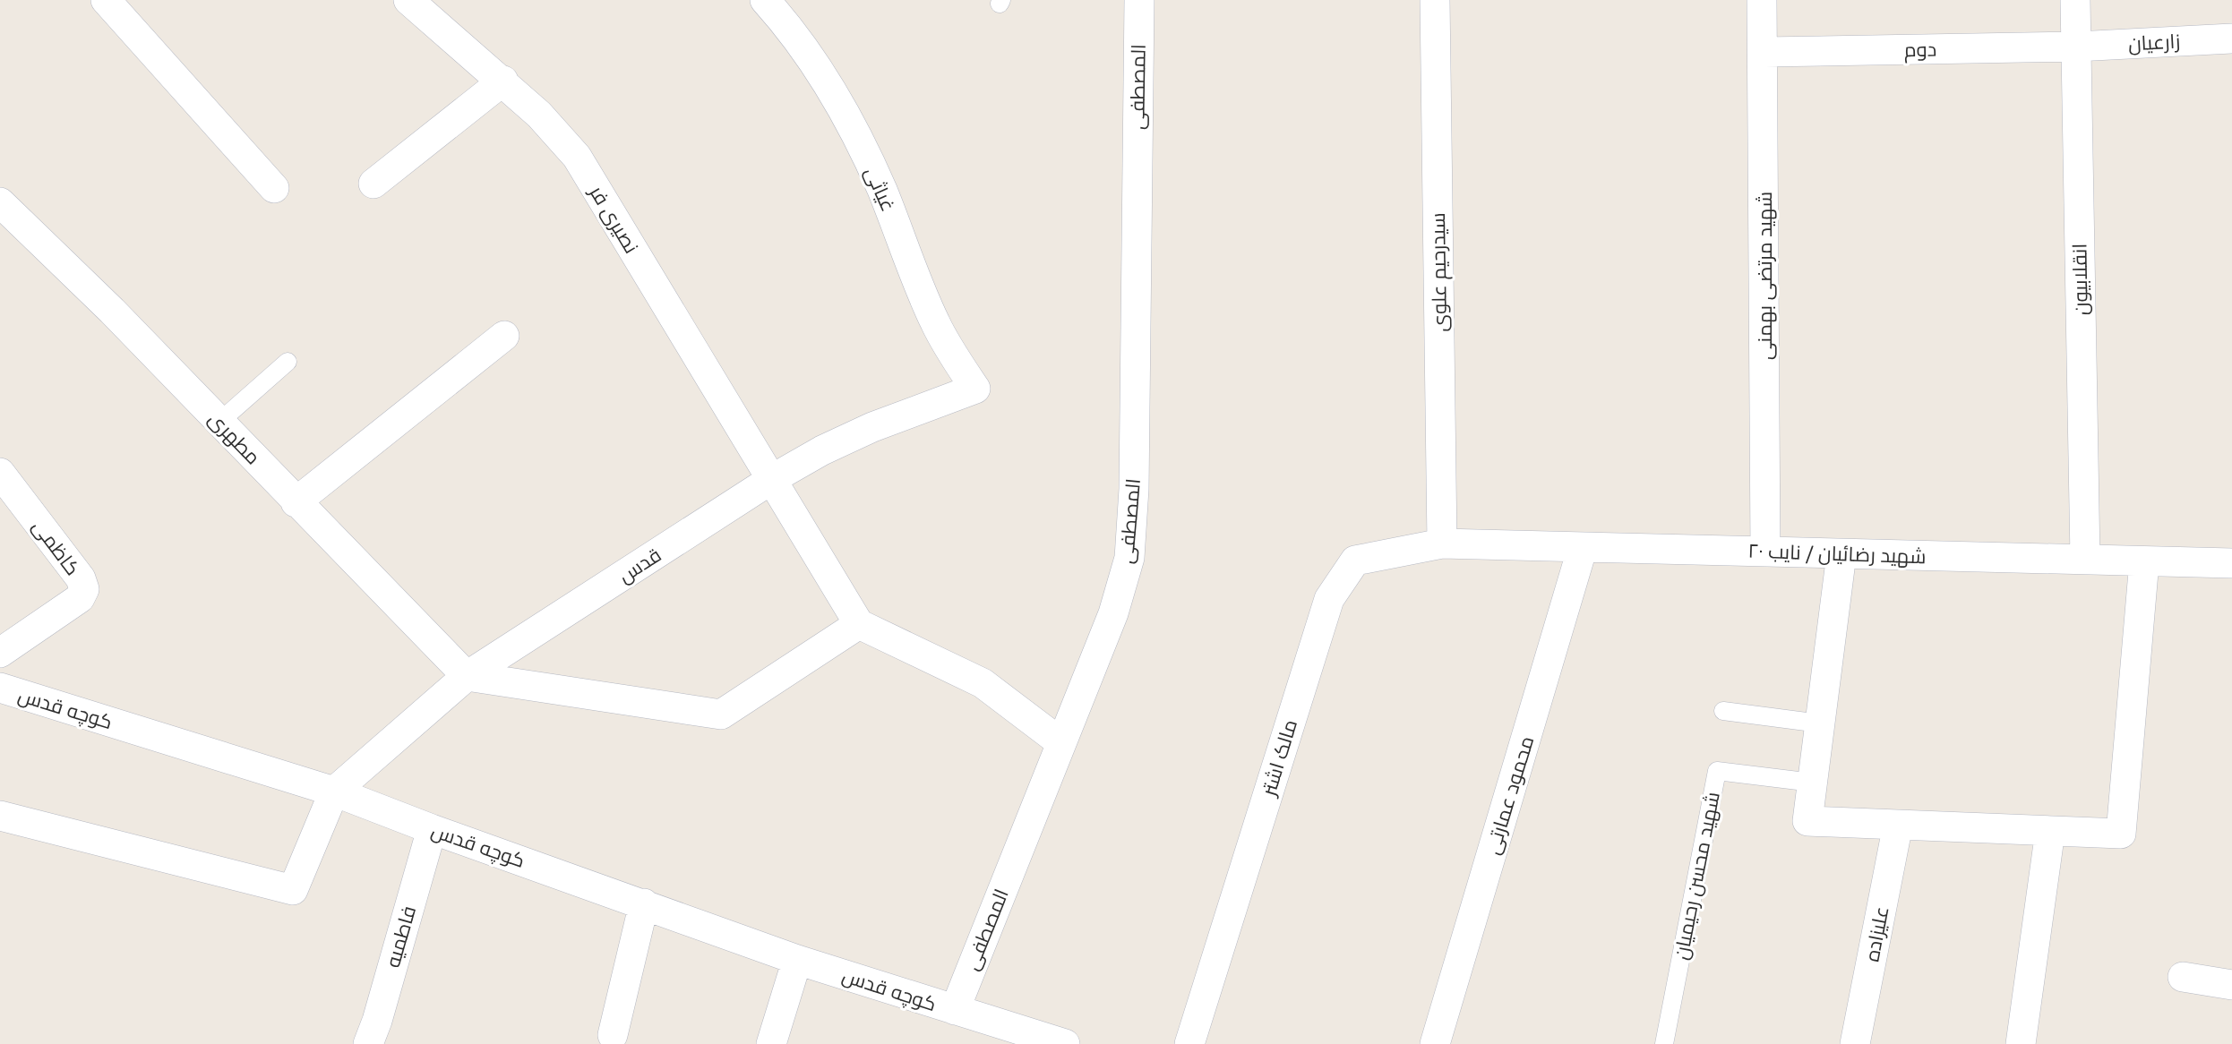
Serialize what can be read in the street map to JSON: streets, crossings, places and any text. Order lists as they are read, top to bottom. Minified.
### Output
{"streets":{"street":["زارعیان","دوم","المصطفی","غیاثی","نصیری فر","سیدرحیم علوی","شهید مرتضی بهمنی","انقلابیون","مطهری","کاظمی","شهید رضائیان / نایب ۲۰","قدس","کوچه قدس","مالک اشتر","محمود عمارتی","علیزاده","فاطمیه"],"lane":["شهید محسن رحیمیان"]},"crossings":[["زارعیان","دوم"],["زارعیان","انقلابیون"],["دوم","شهید مرتضی بهمنی"],["دوم","انقلابیون"],["المصطفی","کوچه قدس"],["غیاثی","قدس"],["نصیری فر","قدس"],["سیدرحیم علوی","شهید رضائیان / نایب ۲۰"],["سیدرحیم علوی","مالک اشتر"],["شهید مرتضی بهمنی","شهید رضائیان / نایب ۲۰"],["انقلابیون","شهید رضائیان / نایب ۲۰"],["مطهری","قدس"],["شهید رضائیان / نایب ۲۰","مالک اشتر"],["شهید رضائیان / نایب ۲۰","محمود عمارتی"],["قدس","کوچه قدس"],["کوچه قدس","فاطمیه"]]}
